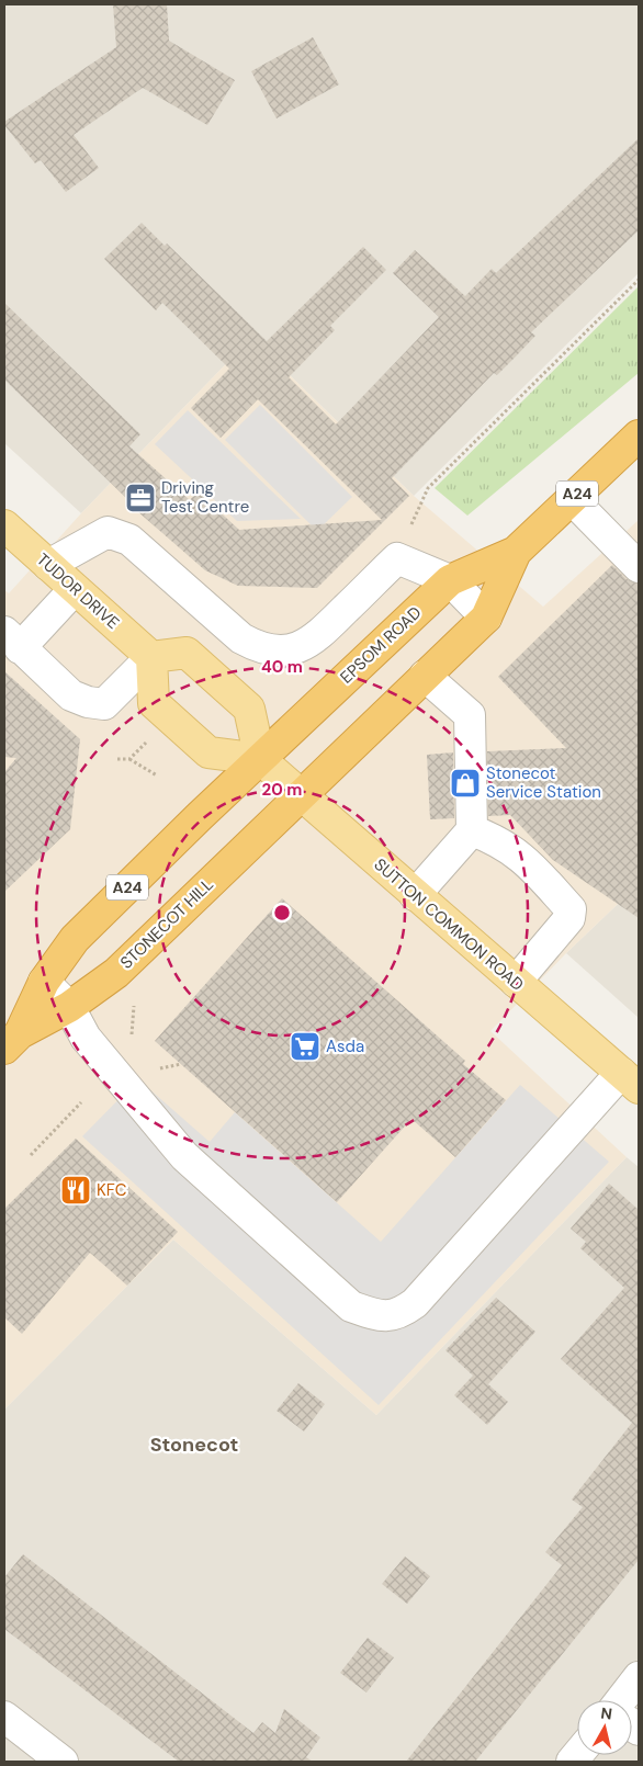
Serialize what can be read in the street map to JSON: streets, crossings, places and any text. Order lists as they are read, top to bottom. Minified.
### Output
{"streets":{"highway":["A24","EPSOM ROAD","STONECOT HILL"],"main road":["TUDOR DRIVE","SUTTON COMMON ROAD"]},"crossings":[["EPSOM ROAD","STONECOT HILL"],["EPSOM ROAD","SUTTON COMMON ROAD"],["STONECOT HILL","SUTTON COMMON ROAD"]],"districts":["Stonecot"],"places":{"office":["Driving Test Centre"],"shop":["Stonecot Service Station"],"supermarket":["Asda"],"restaurant":["KFC"]},"north":"top","rings":["40 m","20 m"]}
